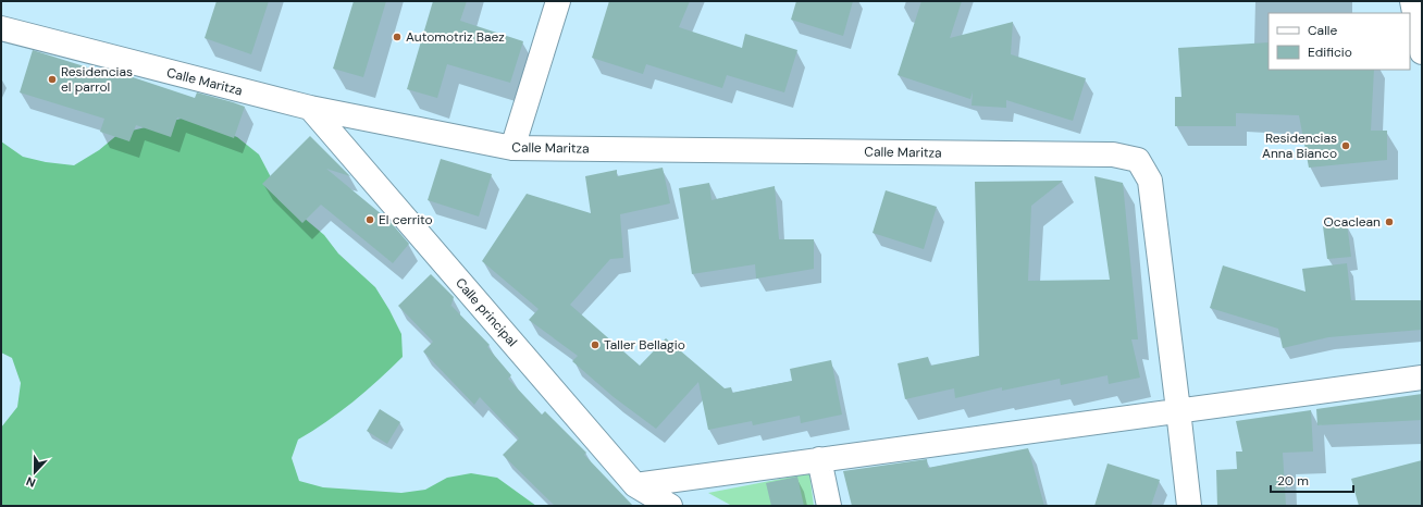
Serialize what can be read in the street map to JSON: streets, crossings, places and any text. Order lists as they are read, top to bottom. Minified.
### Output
{"streets":{"street":["Calle Maritza","Calle principal"]},"crossings":[["Calle Maritza","Calle principal"]],"places":["Automotriz Baez","Residencias el parrol","Residencias Anna Bianco","El cerrito","Ocaclean","Taller Bellagio"],"legend":["Calle","Edificio"],"scale_bar":"20 m","north":"bottom"}
